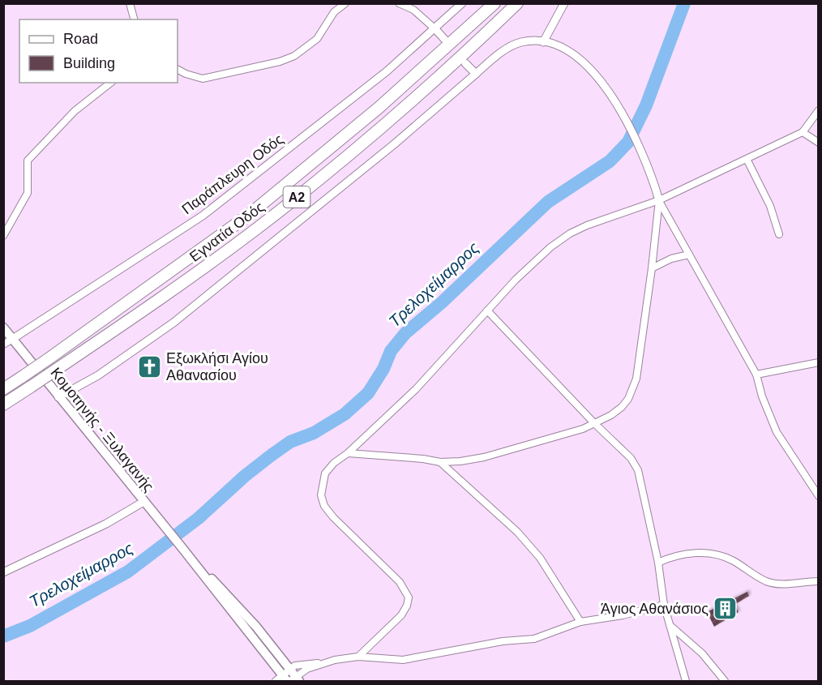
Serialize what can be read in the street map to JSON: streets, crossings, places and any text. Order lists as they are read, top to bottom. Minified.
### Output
{"streets":{"highway":["Α2","Εγνατία Οδός"],"main road":["Κομοτηνής - Ξυλαγανής"],"street":["Παράπλευρη Οδός"]},"crossings":[["Παράπλευρη Οδός","Κομοτηνής - Ξυλαγανής"]],"water":["Τρελοχείμαρρος"],"places":{"church":["Εξωκλήσι Αγίου Αθανασίου"],"building":["Άγιος Αθανάσιος"]},"legend":["Road","Building"]}
